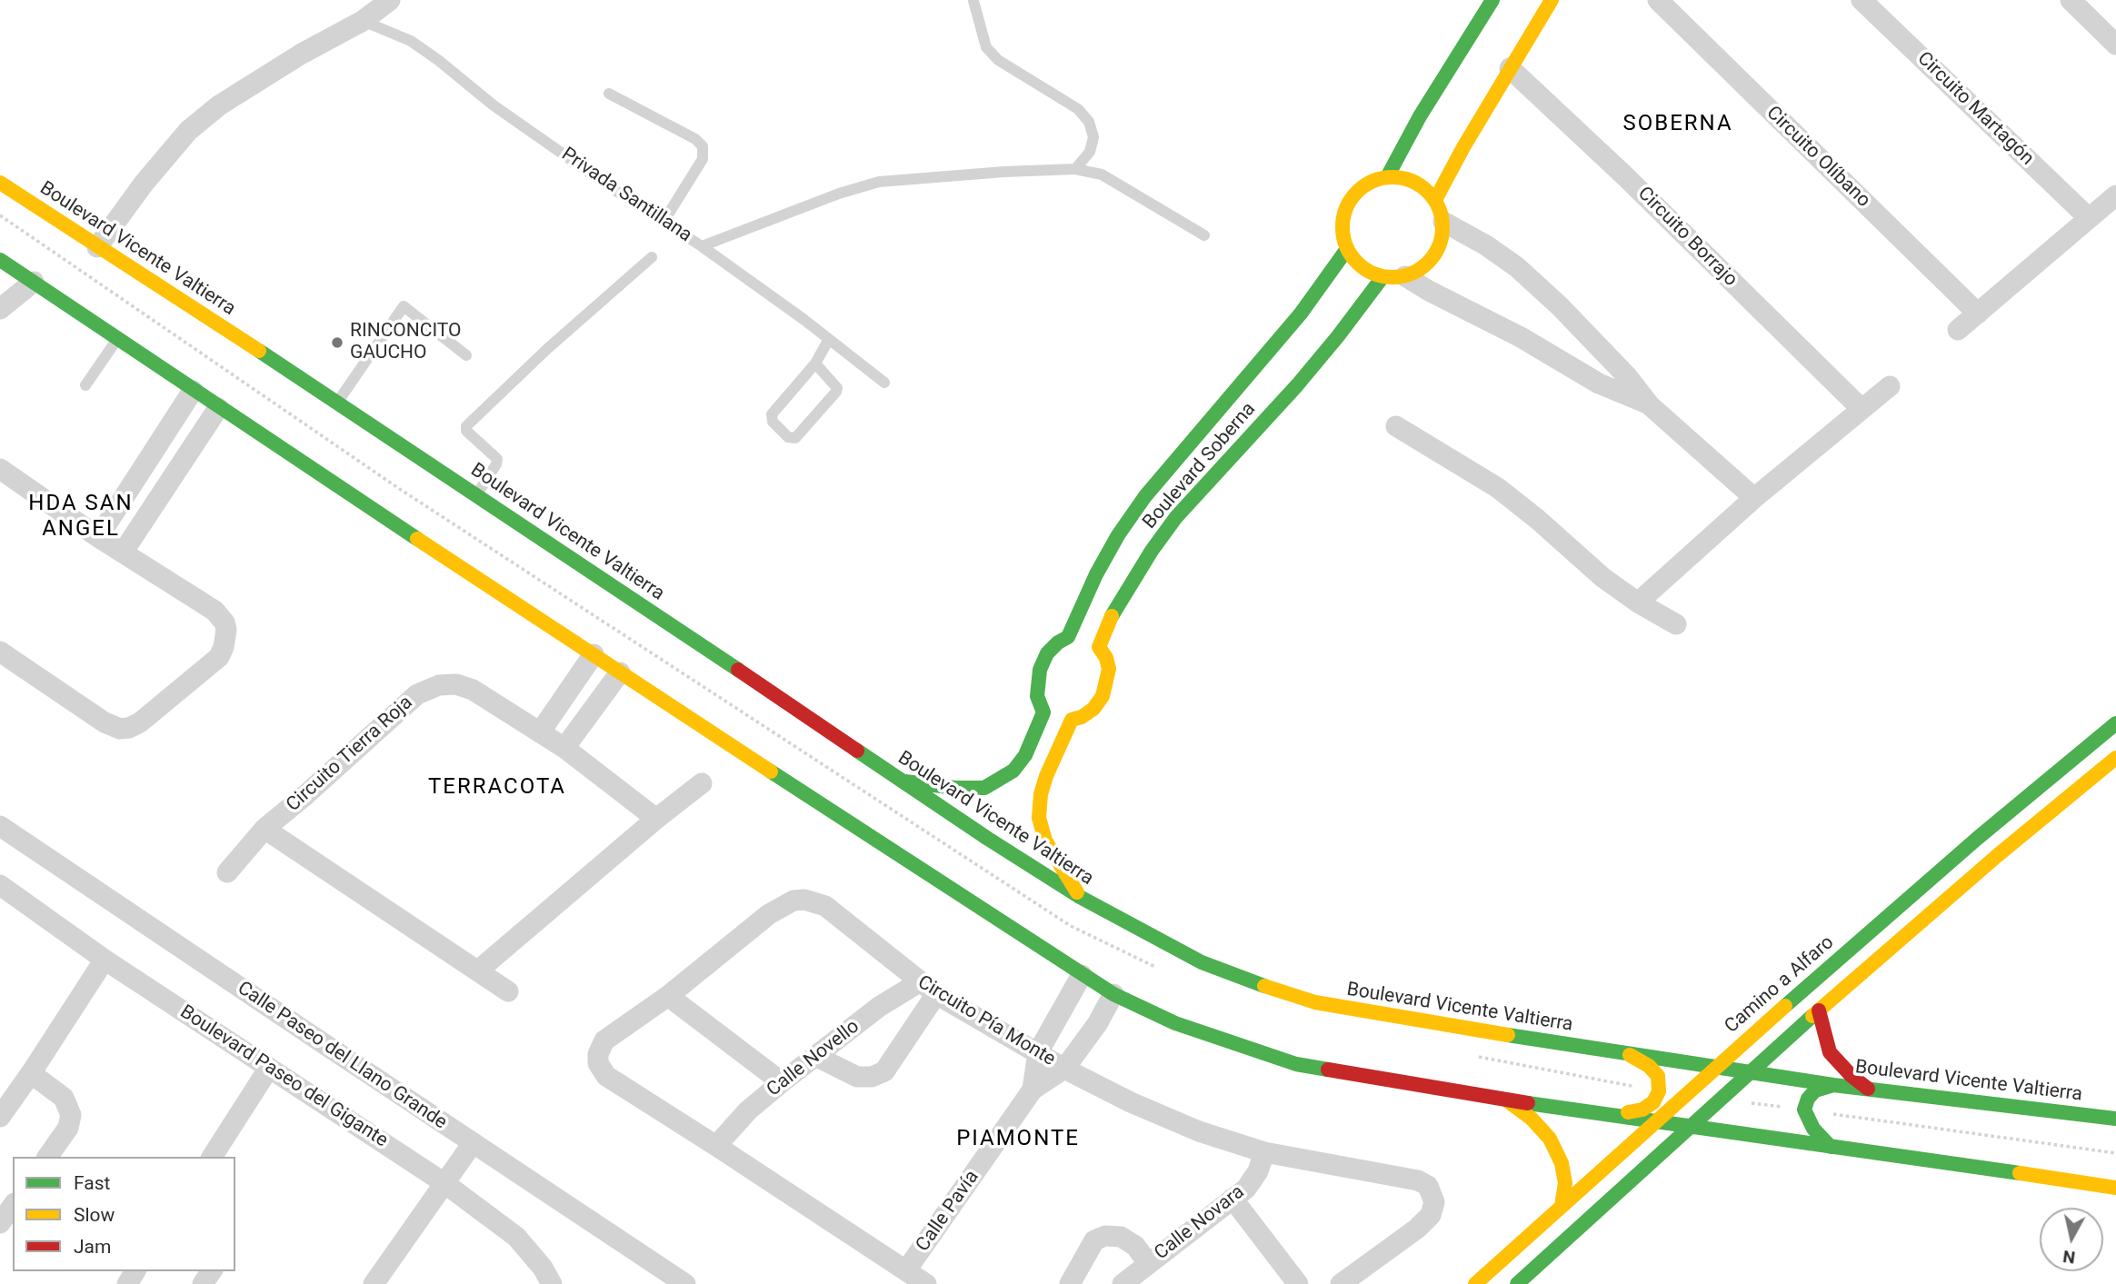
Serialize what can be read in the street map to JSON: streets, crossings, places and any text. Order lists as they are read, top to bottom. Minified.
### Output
{"streets":{"main road":["Boulevard Vicente Valtierra","Boulevard Soberna","Camino a Alfaro"],"street":["Circuito Martagón","Circuito Olíbano","Circuito Borrajo","Circuito Tierra Roja","Circuito Pía Monte","Calle Paseo del Llano Grande","Calle Novello","Boulevard Paseo del Gigante","Calle Pavía","Calle Novara"],"lane":["Privada Santillana"]},"crossings":[["Boulevard Vicente Valtierra","Camino a Alfaro"],["Circuito Pía Monte","Calle Novello"],["Circuito Pía Monte","Calle Pavía"],["Circuito Pía Monte","Calle Novara"]],"districts":["SOBERNA","HDA SAN ANGEL","TERRACOTA","PIAMONTE"],"places":["RINCONCITO GAUCHO"],"legend":["Fast","Slow","Jam"],"north":"bottom"}
